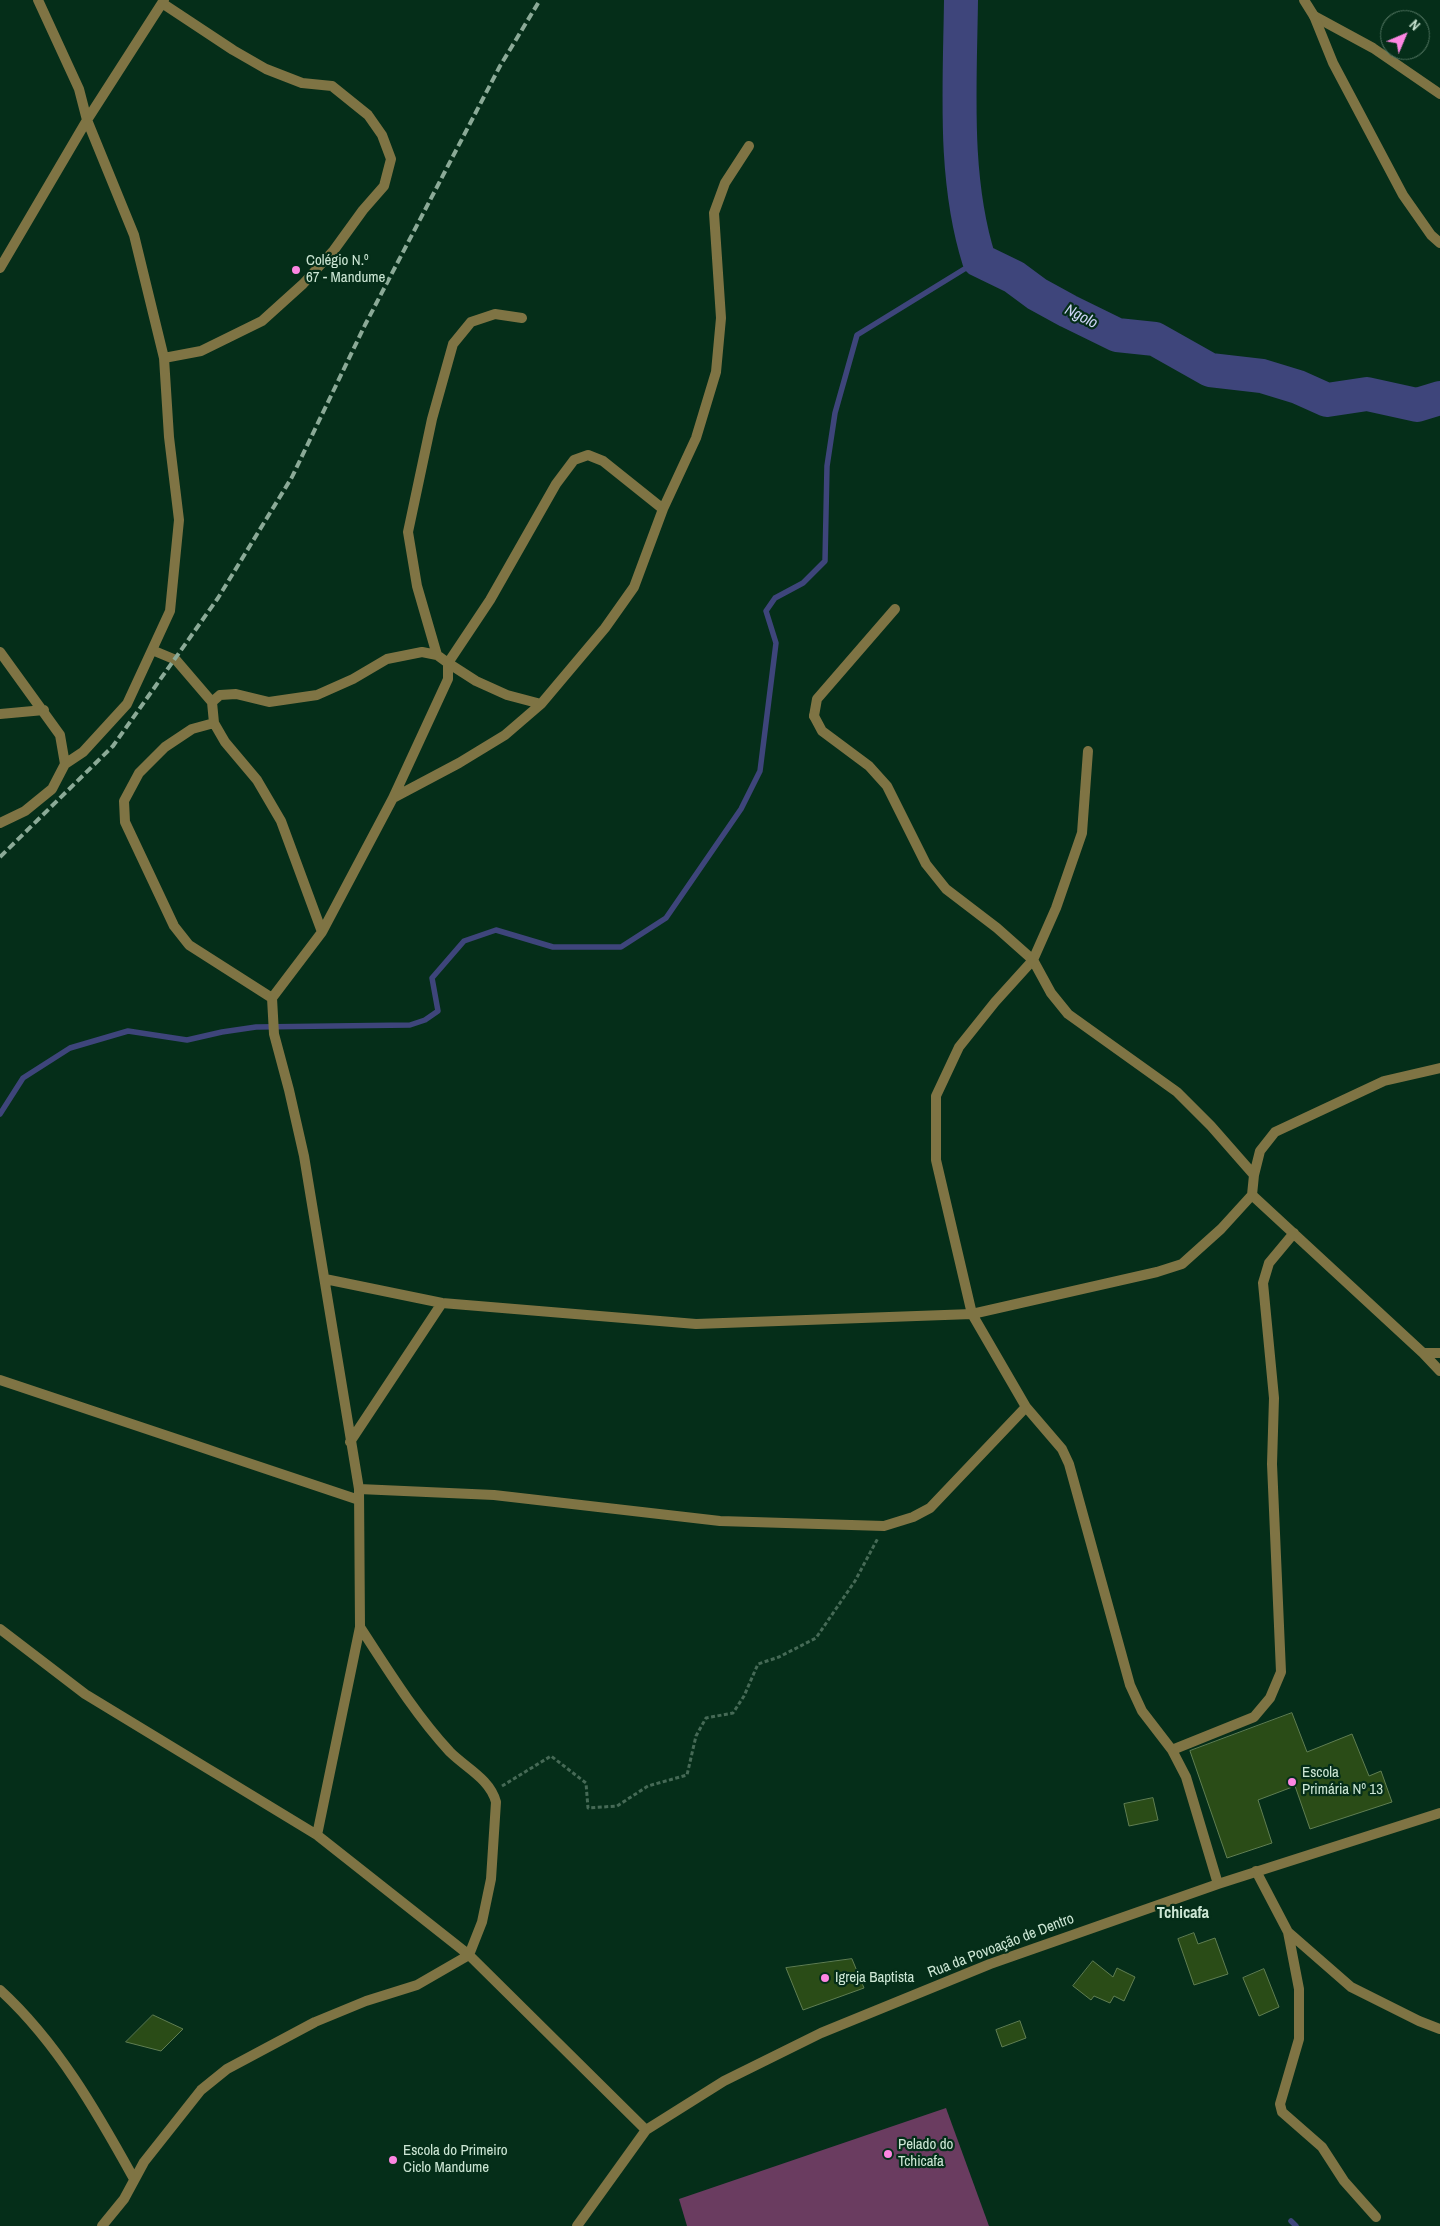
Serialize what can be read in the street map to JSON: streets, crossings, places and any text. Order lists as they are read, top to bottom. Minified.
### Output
{"streets":{"street":["Rua da Povoação de Dentro"]},"districts":["Tchicafa"],"water":["Ngolo"],"places":["Colégio N.º 67 - Mandume","Escola Primária Nº 13","Igreja Baptista","Pelado do Tchicafa","Escola do Primeiro Ciclo Mandume"],"north":"top right"}
